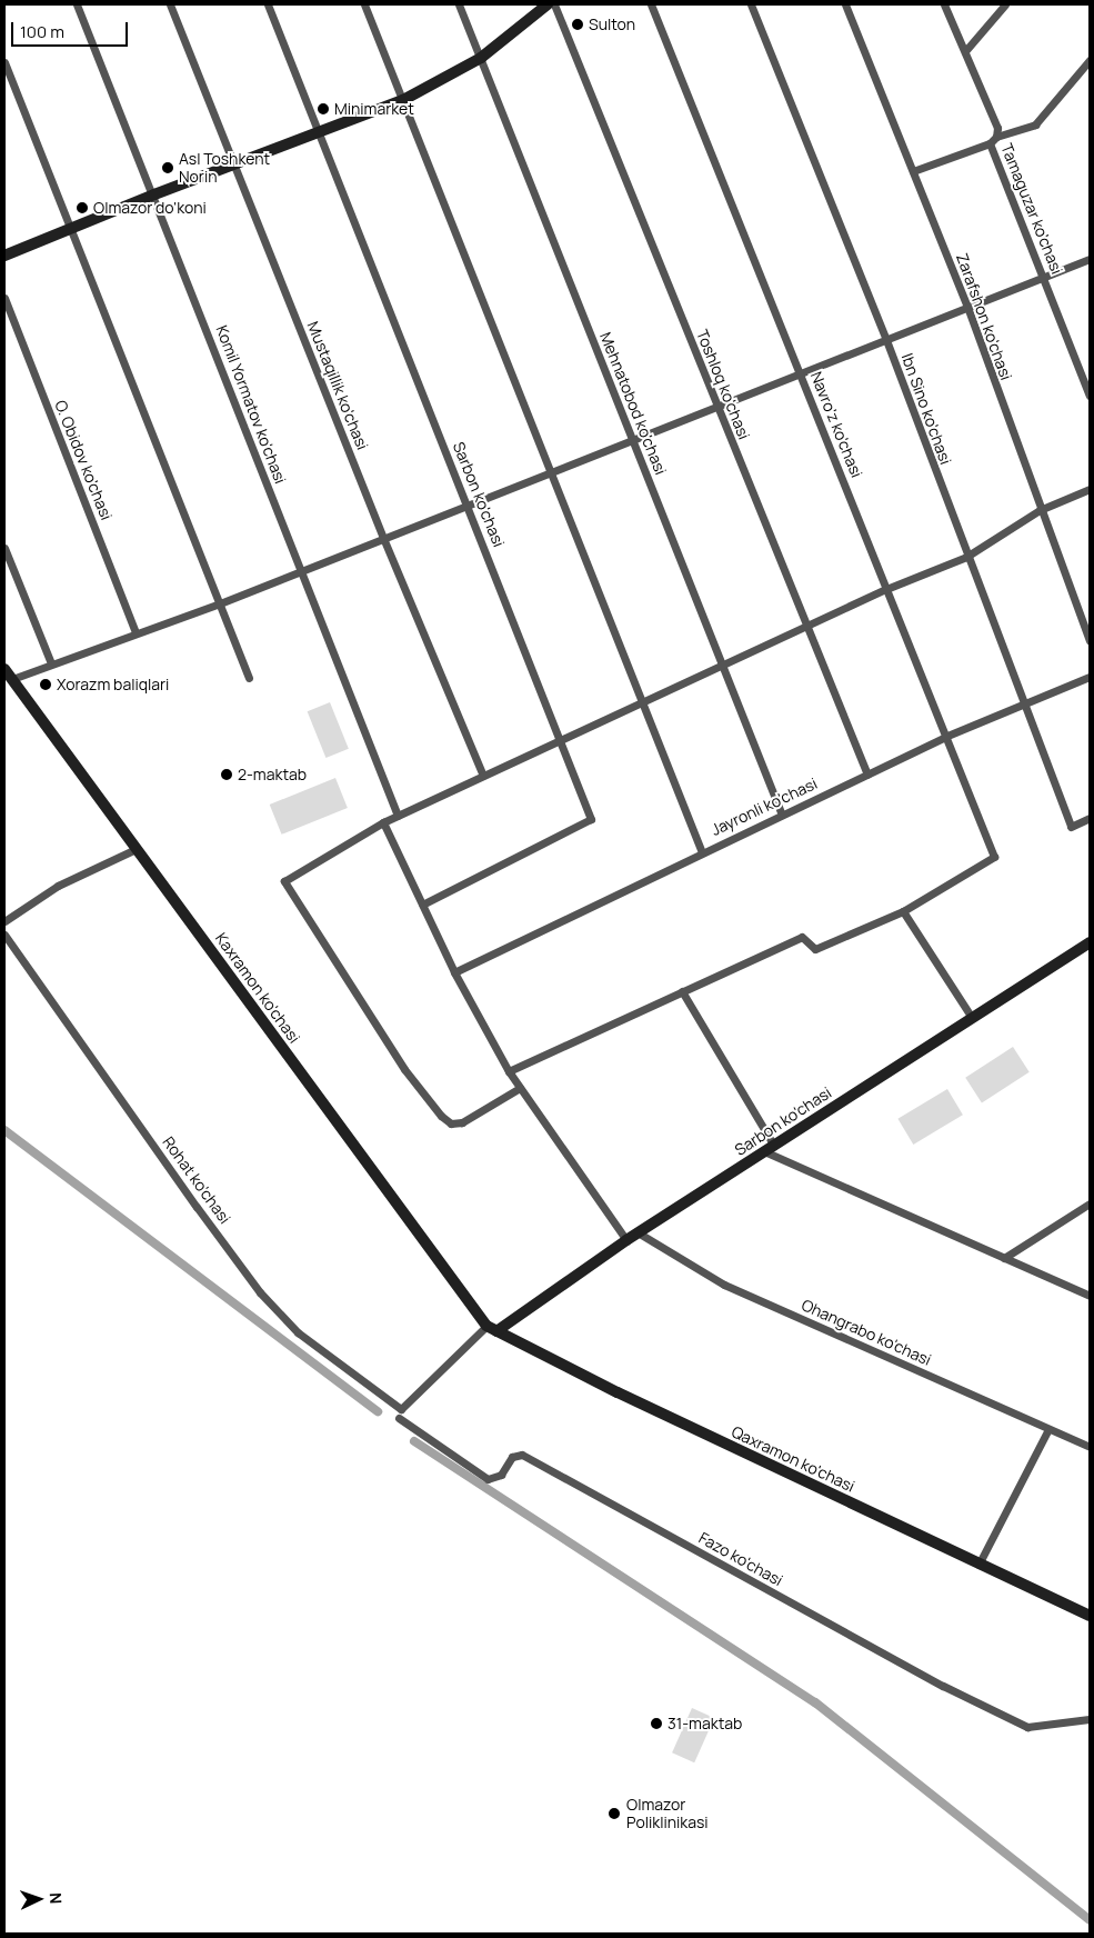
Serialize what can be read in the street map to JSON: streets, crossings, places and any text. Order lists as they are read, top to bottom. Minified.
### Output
{"streets":{"street":["Tamaguzar ko'chasi","Zarafshon ko'chasi","Toshloq ko'chasi","Mustaqillik ko'chasi","Mehnatobod ko'chasi","Komil Yormatov ko'chasi","Ibn Sino ko'chasi","Navro'z ko'chasi","O. Obidov ko'chasi","Sarbon ko'chasi","Jayronli ko'chasi","Kaxramon ko'chasi","Rohat ko'chasi","Ohangrabo ko'chasi","Qaxramon ko'chasi","Fazo ko'chasi"]},"crossings":[["Toshloq ko'chasi","Jayronli ko'chasi"],["Mehnatobod ko'chasi","Jayronli ko'chasi"],["Ibn Sino ko'chasi","Jayronli ko'chasi"],["Navro'z ko'chasi","Jayronli ko'chasi"],["Sarbon ko'chasi","Kaxramon ko'chasi"],["Sarbon ko'chasi","Ohangrabo ko'chasi"],["Sarbon ko'chasi","Qaxramon ko'chasi"],["Kaxramon ko'chasi","Qaxramon ko'chasi"],["Rohat ko'chasi","Fazo ko'chasi"]],"places":["Sulton","Minimarket","Asl Toshkent Norin","Olmazor do'koni","Xorazm baliqlari","2-maktab","31-maktab","Olmazor Poliklinikasi"],"scale_bar":"100 m","north":"right"}
